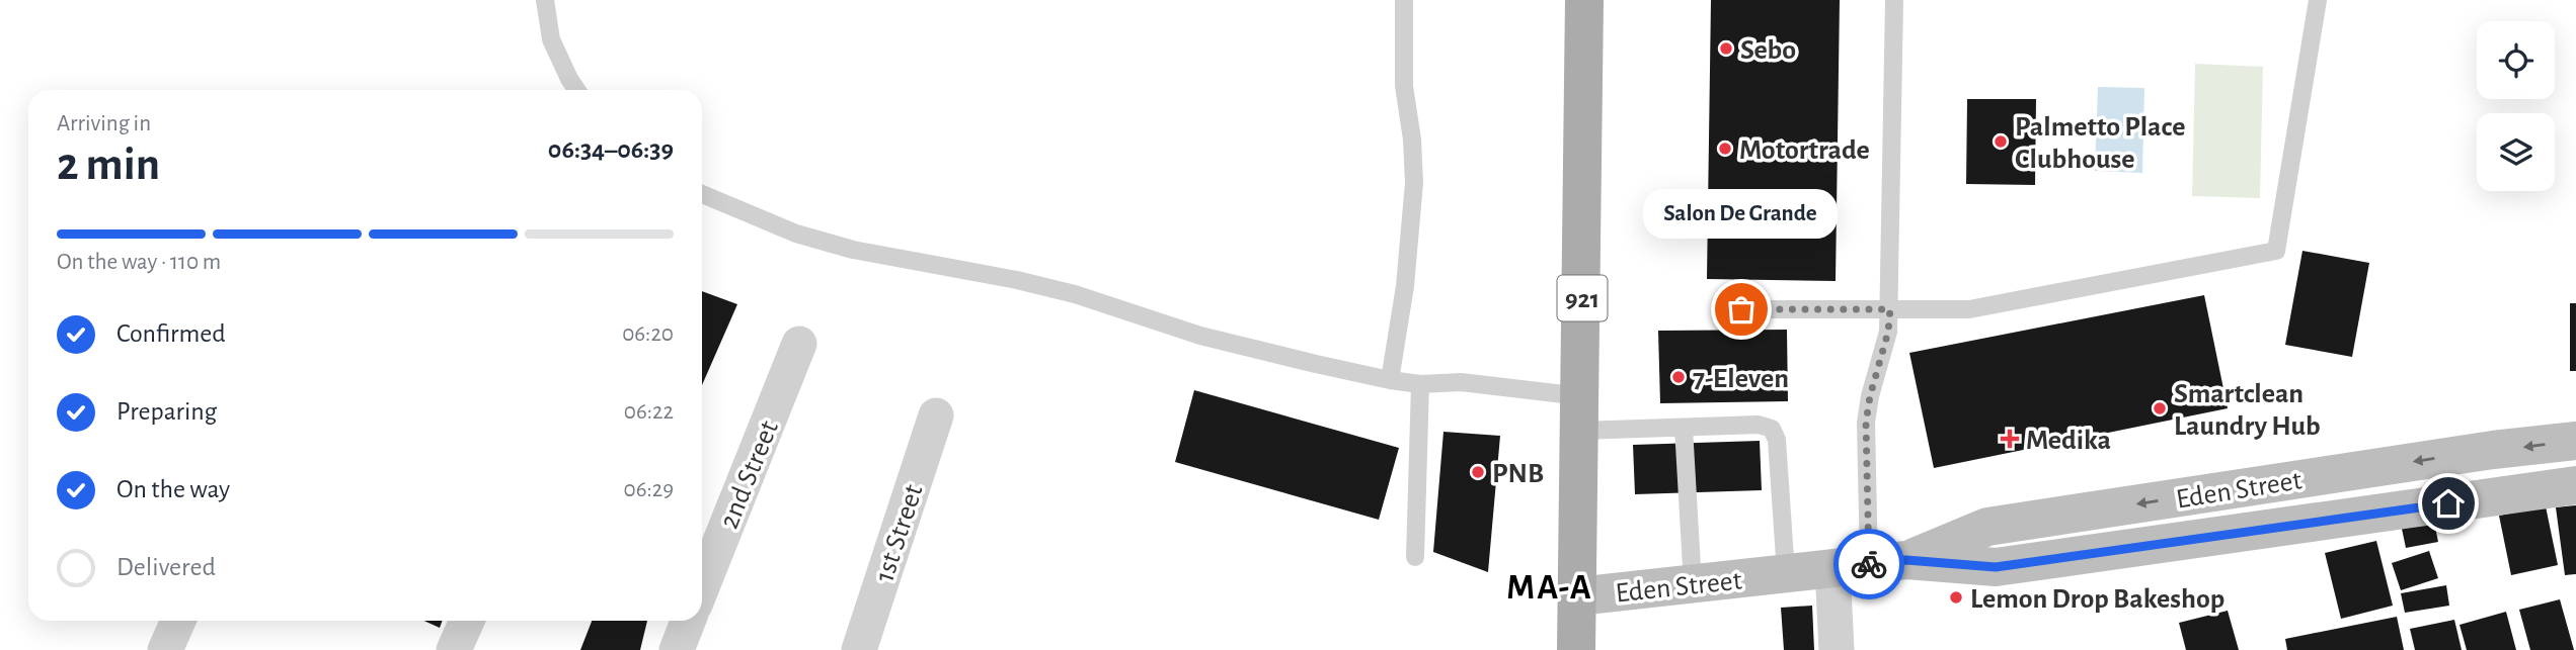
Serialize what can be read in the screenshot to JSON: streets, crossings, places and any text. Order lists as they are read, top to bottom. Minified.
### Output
{"streets":{"main road":["921","Eden Street"],"street":["2nd Street","1st Street"]},"crossings":[["921","Eden Street"]],"districts":["MA-A"],"places":{"other":["Sebo","Palmetto Place Clubhouse","Motortrade","Salon De Grande","7-Eleven","Smartclean Laundry Hub","PNB","Lemon Drop Bakeshop"],"health":["Medika"]},"page":{"heading":["2 min","Arriving in","06:34–06:39"],"bubble":"Salon De Grande","bar":"On the way · 110 m","list":[["Confirmed","06:20"],["Preparing","06:22"],["On the way","06:29"],"Delivered"]}}
